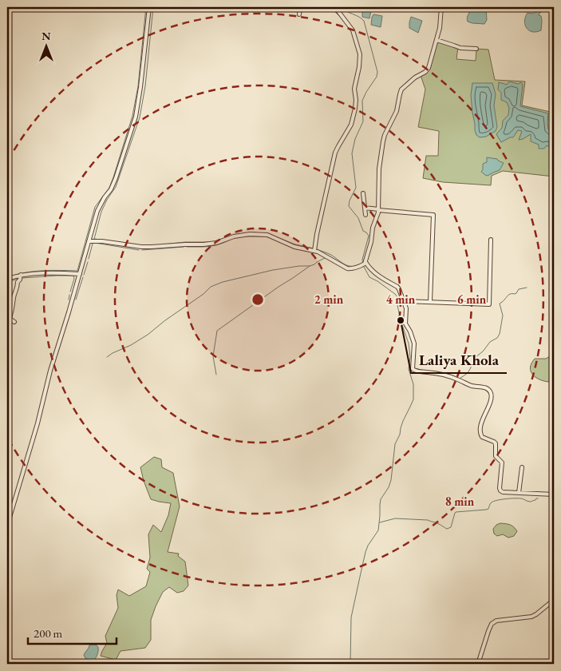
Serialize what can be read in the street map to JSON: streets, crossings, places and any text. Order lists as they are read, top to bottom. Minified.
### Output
{"places":["Laliya Khola"],"scale_bar":"200 m","north":"top","rings":["2 min","4 min","6 min","8 min"]}
